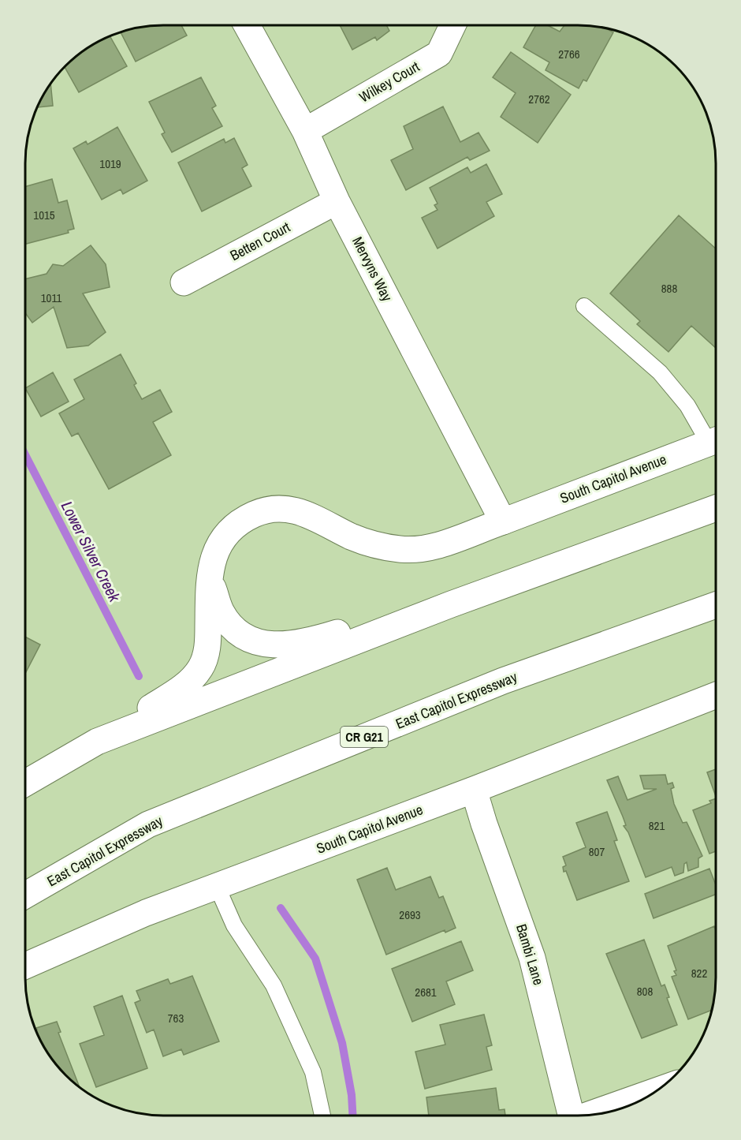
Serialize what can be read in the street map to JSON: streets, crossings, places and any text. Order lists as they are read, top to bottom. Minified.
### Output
{"streets":{"main road":["Wilkey Court","Betten Court","Mervyns Way","South Capitol Avenue","East Capitol Expressway","CR G21","Bambi Lane"]},"crossings":[["Wilkey Court","Mervyns Way"],["Betten Court","Mervyns Way"],["Mervyns Way","South Capitol Avenue"],["South Capitol Avenue","Bambi Lane"]],"water":["Lower Silver Creek"],"house_numbers":["2766","2762","1019","1015","888","1011","821","807","2693","822","808","2681","763"]}
